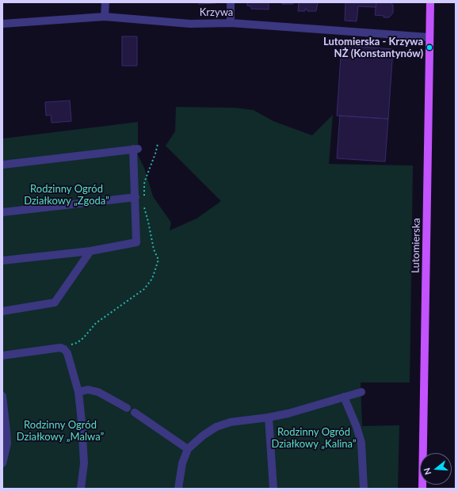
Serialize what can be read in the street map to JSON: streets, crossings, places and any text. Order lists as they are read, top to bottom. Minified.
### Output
{"streets":{"main road":["Lutomierska"],"street":["Krzywa"]},"crossings":[["Krzywa","Lutomierska"]],"parks":["Rodzinny Ogród Działkowy „Zgoda”","Rodzinny Ogród Działkowy „Malwa”","Rodzinny Ogród Działkowy „Kalina”"],"places":["Lutomierska - Krzywa NŻ (Konstantynów)"],"north":"left"}
